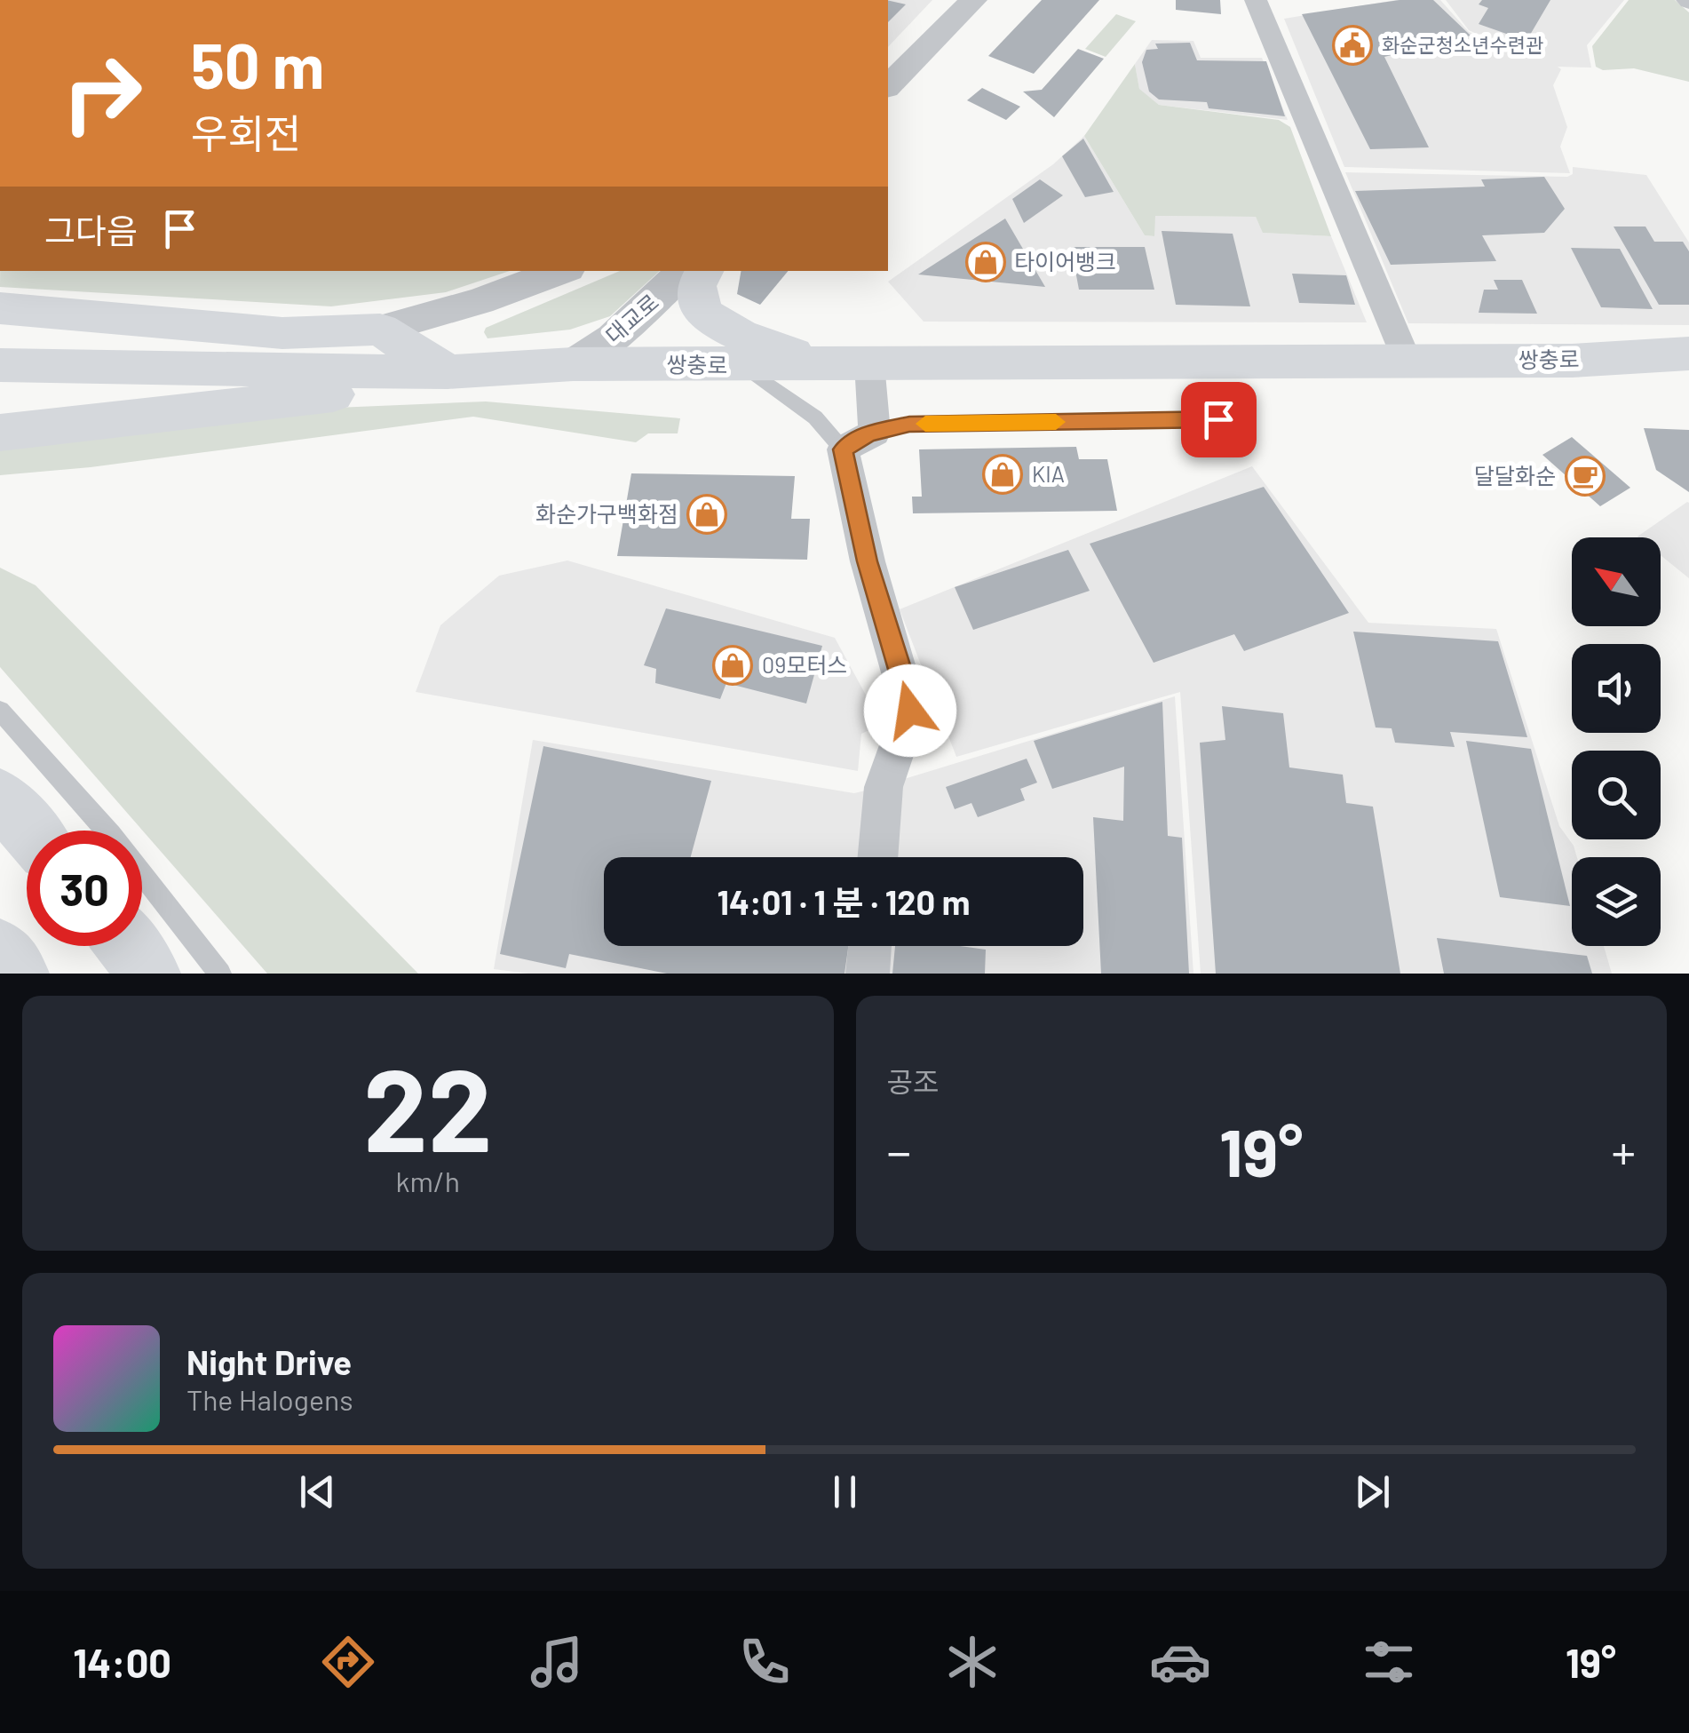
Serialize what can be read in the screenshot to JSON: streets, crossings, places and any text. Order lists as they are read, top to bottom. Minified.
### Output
{"streets":{"main road":["쌍충로"],"street":["대교로"]},"crossings":[["대교로","쌍충로"]],"places":{"public building":["화순군청소년수련관"],"shop":["타이어뱅크","KIA","화순가구백화점","09모터스"],"cafe":["달달화순"]},"north":"top left","page":{"turn":["50 m","우회전"],"then":"그다음","limit":"30","trip":"14:01 · 1 분 · 120 m","tile":[["22","km/h"],"공조"],"heat":["−","19°","+"],"song":["Night Drive","The Halogens"],"tabs":["14:00","19°"]}}
